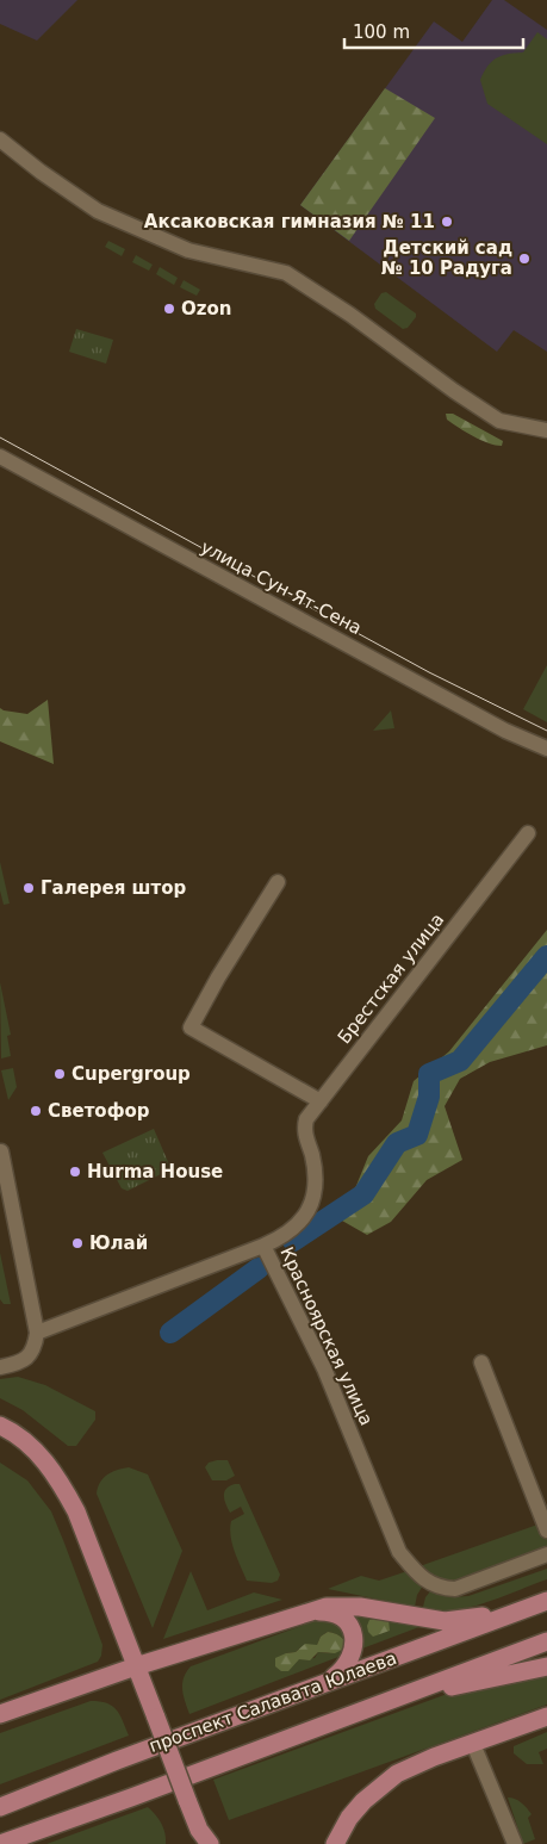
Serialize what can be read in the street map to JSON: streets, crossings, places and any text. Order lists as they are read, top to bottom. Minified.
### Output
{"streets":{"main road":["проспект Салавата Юлаева"],"street":["улица Сун-Ят-Сена","Брестская улица","Красноярская улица"]},"crossings":[["Брестская улица","Красноярская улица"]],"places":["Аксаковская гимназия № 11","Детский сад № 10 Радуга","Ozon","Галерея штор","Cupergroup","Светофор","Hurma House","Юлай"],"scale_bar":"100 m"}
